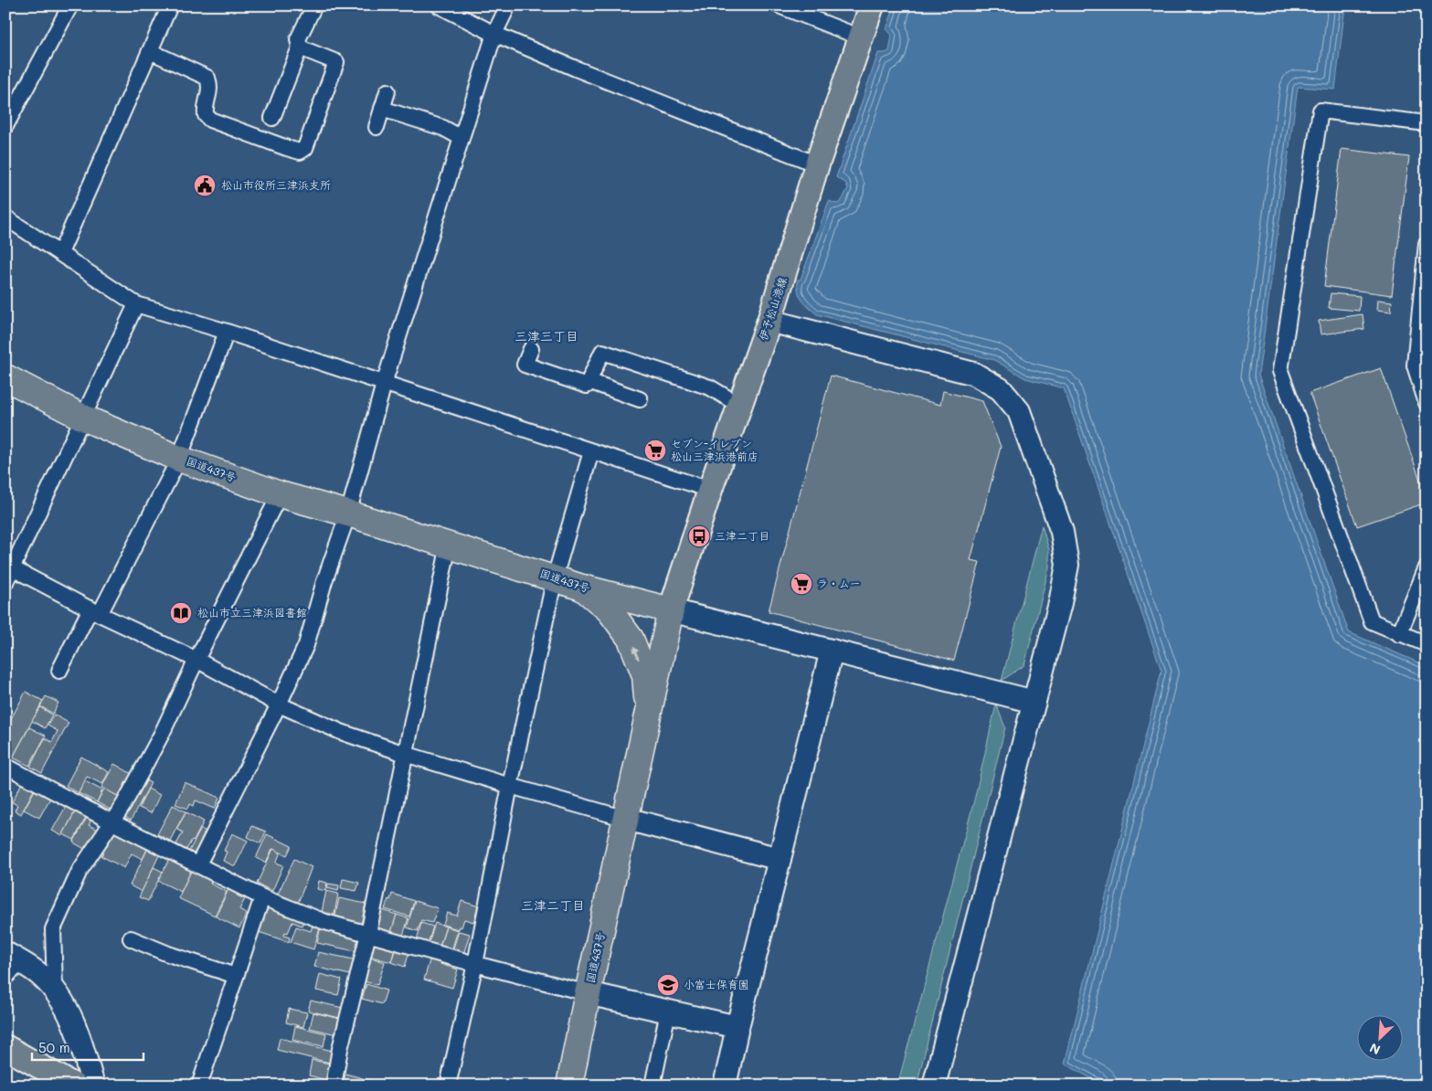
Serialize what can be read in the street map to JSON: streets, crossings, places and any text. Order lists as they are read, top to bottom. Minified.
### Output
{"streets":{"highway":["国道437号"],"main road":["伊予松山港線"]},"crossings":[["伊予松山港線","国道437号"]],"districts":["三津三丁目","三津二丁目"],"places":{"public building":["松山市役所三津浜支所"],"supermarket":["セブン-イレブン 松山三津浜港前店","ラ・ムー"],"bus stop":["三津二丁目"],"library":["松山市立三津浜図書館"],"school or university":["小富士保育園"]},"scale_bar":"50 m","north":"bottom left"}
